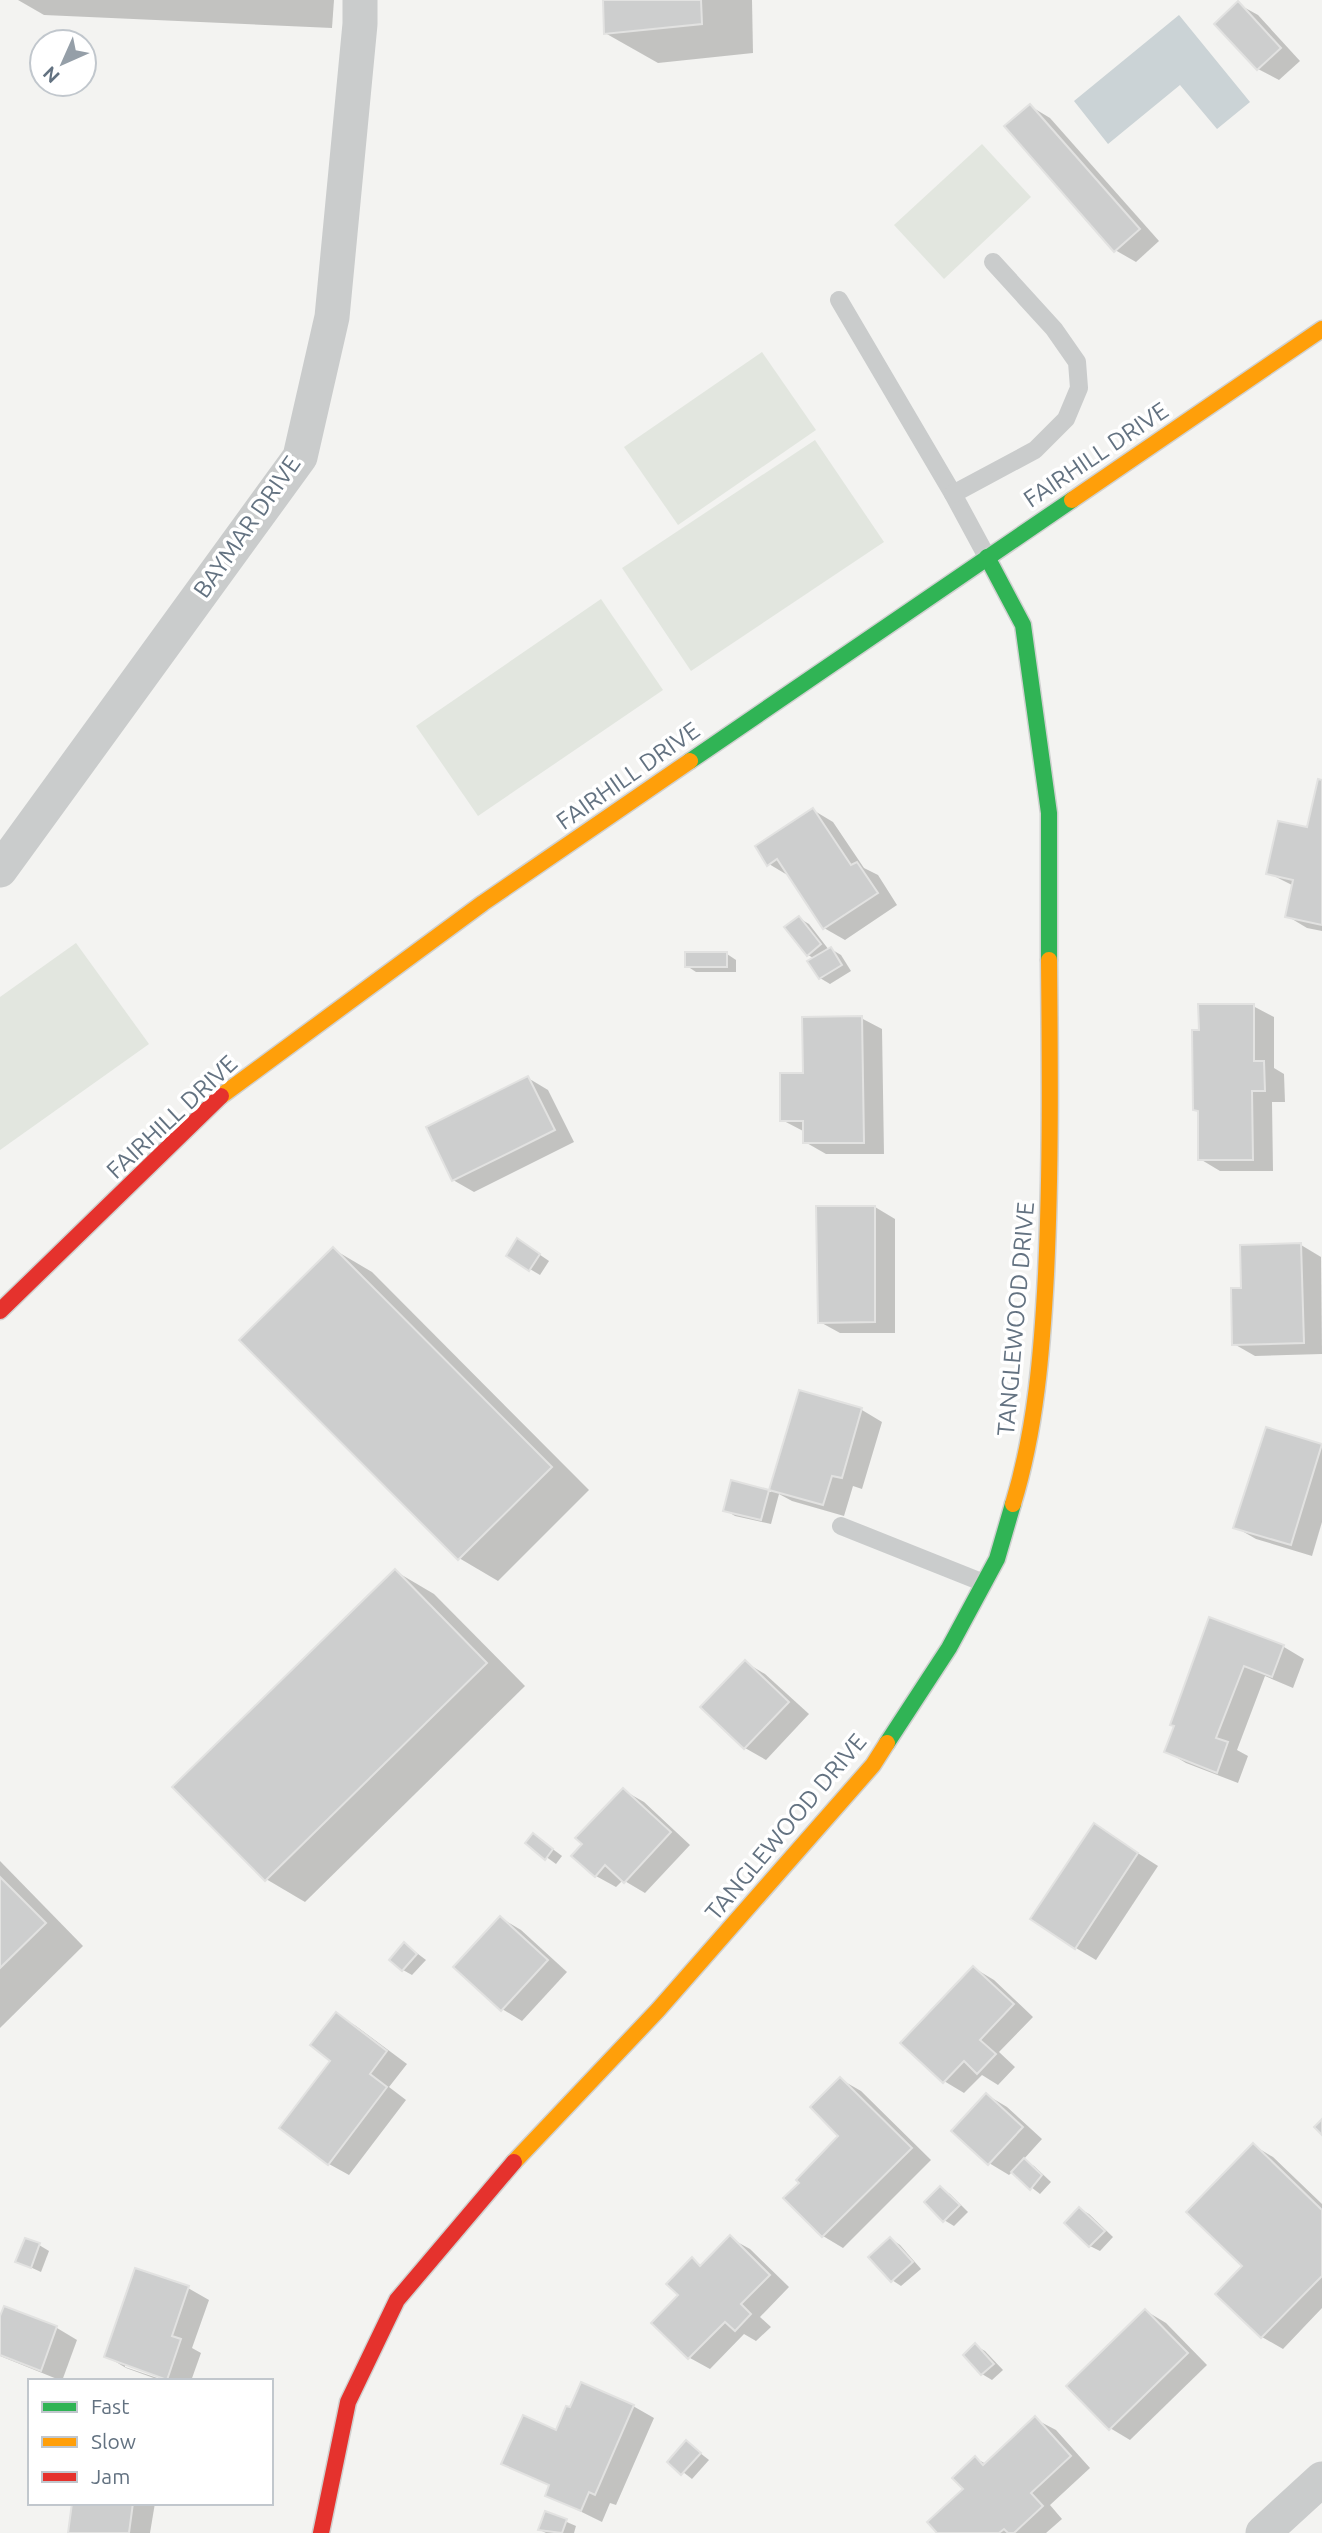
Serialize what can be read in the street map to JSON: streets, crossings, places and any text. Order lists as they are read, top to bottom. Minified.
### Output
{"streets":{"street":["FAIRHILL DRIVE","BAYMAR DRIVE","TANGLEWOOD DRIVE"]},"crossings":[["FAIRHILL DRIVE","TANGLEWOOD DRIVE"]],"legend":["Fast","Slow","Jam"],"north":"bottom left"}
